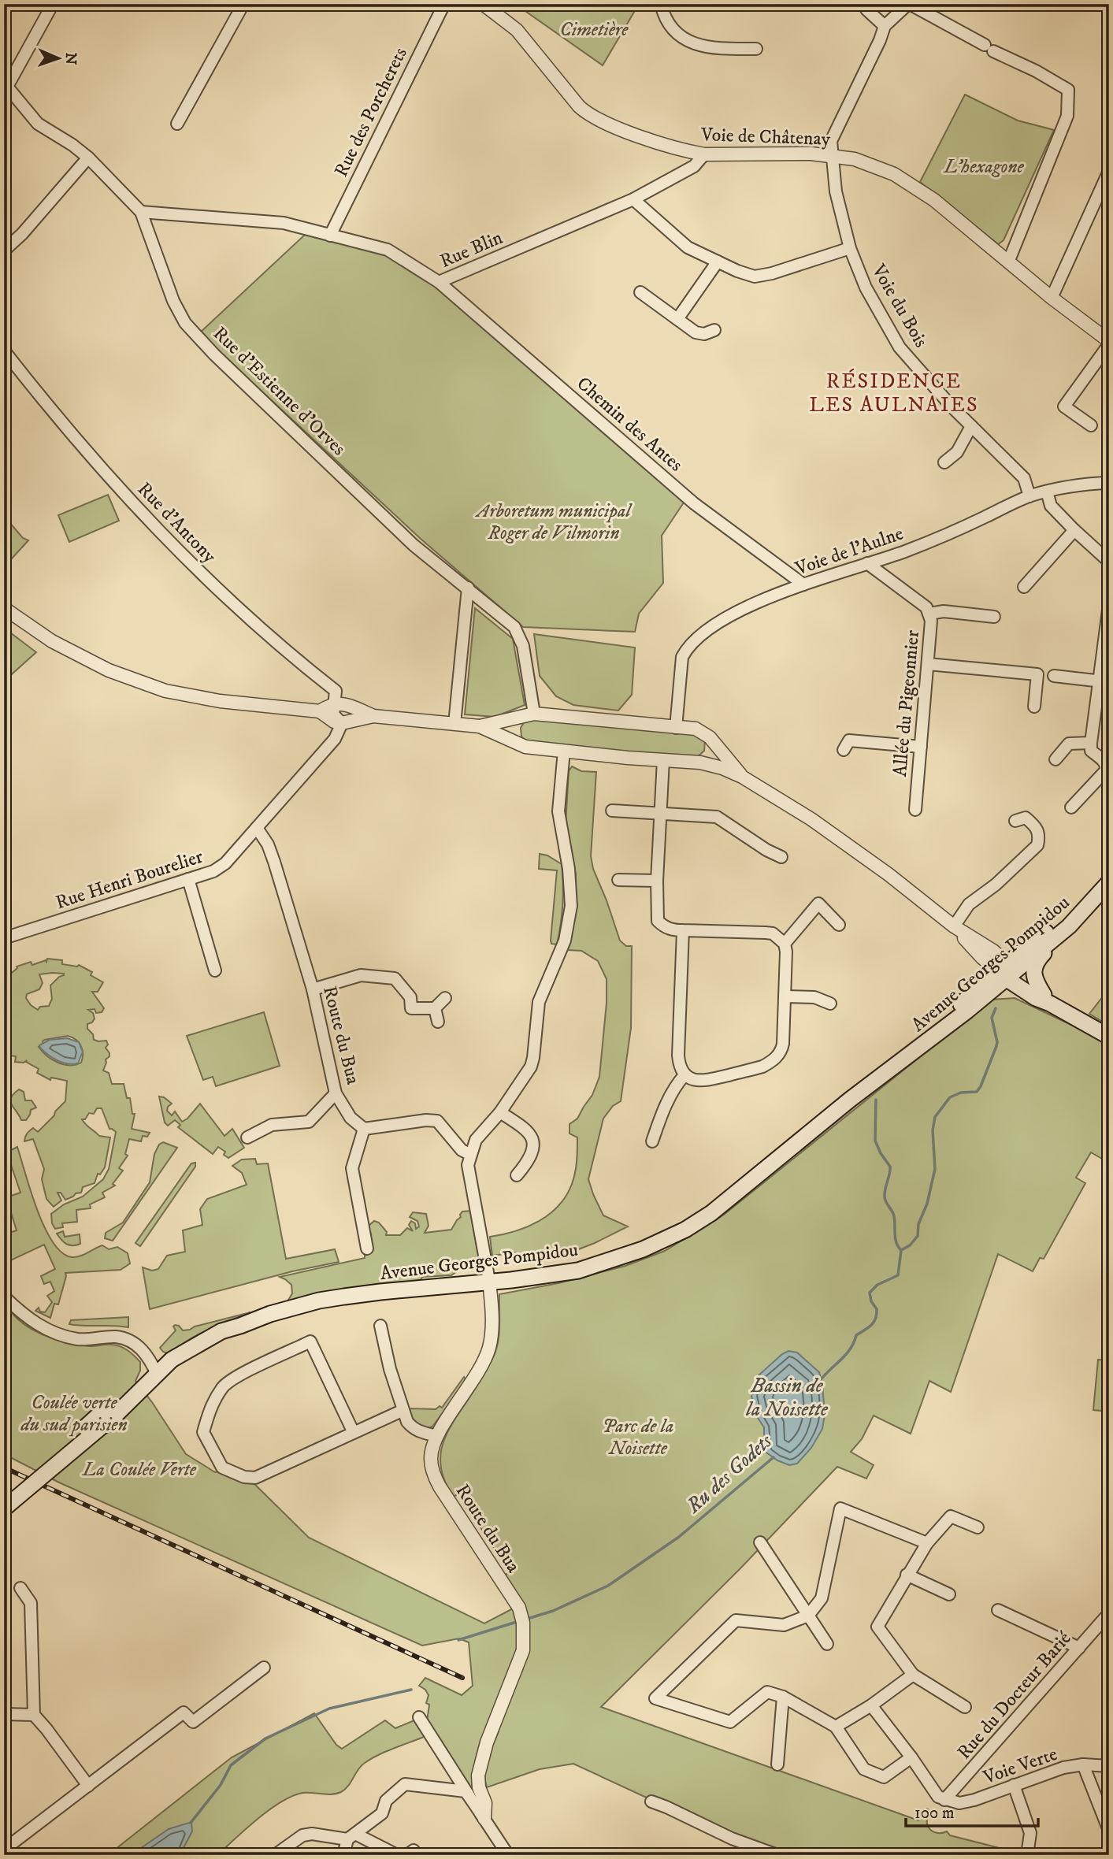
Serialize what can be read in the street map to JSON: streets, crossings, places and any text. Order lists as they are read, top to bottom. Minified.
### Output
{"streets":{"main road":["Avenue Georges Pompidou"],"street":["Rue des Porcherets","Voie de Châtenay","Rue Blin","Voie du Bois","Rue d'Estienne d'Orves","Chemin des Antes","Rue d'Antony","Voie de l'Aulne","Allée du Pigeonnier","Rue Henri Bourelier","Route du Bua","Rue du Docteur Barié","Voie Verte"]},"crossings":[["Rue des Porcherets","Rue Blin"],["Voie de Châtenay","Rue Blin"],["Voie de Châtenay","Voie du Bois"],["Rue Blin","Rue d'Estienne d'Orves"],["Rue Blin","Chemin des Antes"],["Voie du Bois","Voie de l'Aulne"],["Chemin des Antes","Voie de l'Aulne"],["Voie de l'Aulne","Allée du Pigeonnier"],["Rue Henri Bourelier","Route du Bua"],["Rue du Docteur Barié","Voie Verte"]],"districts":["RÉSIDENCE LES AULNAIES"],"water":["Bassin de la Noisette","Ru des Godets"],"parks":["Cimetière","L'hexagone","Arboretum municipal Roger de Vilmorin","Coulée verte du sud parisien","Parc de la Noisette","La Coulée Verte"],"scale_bar":"100 m","north":"right"}
